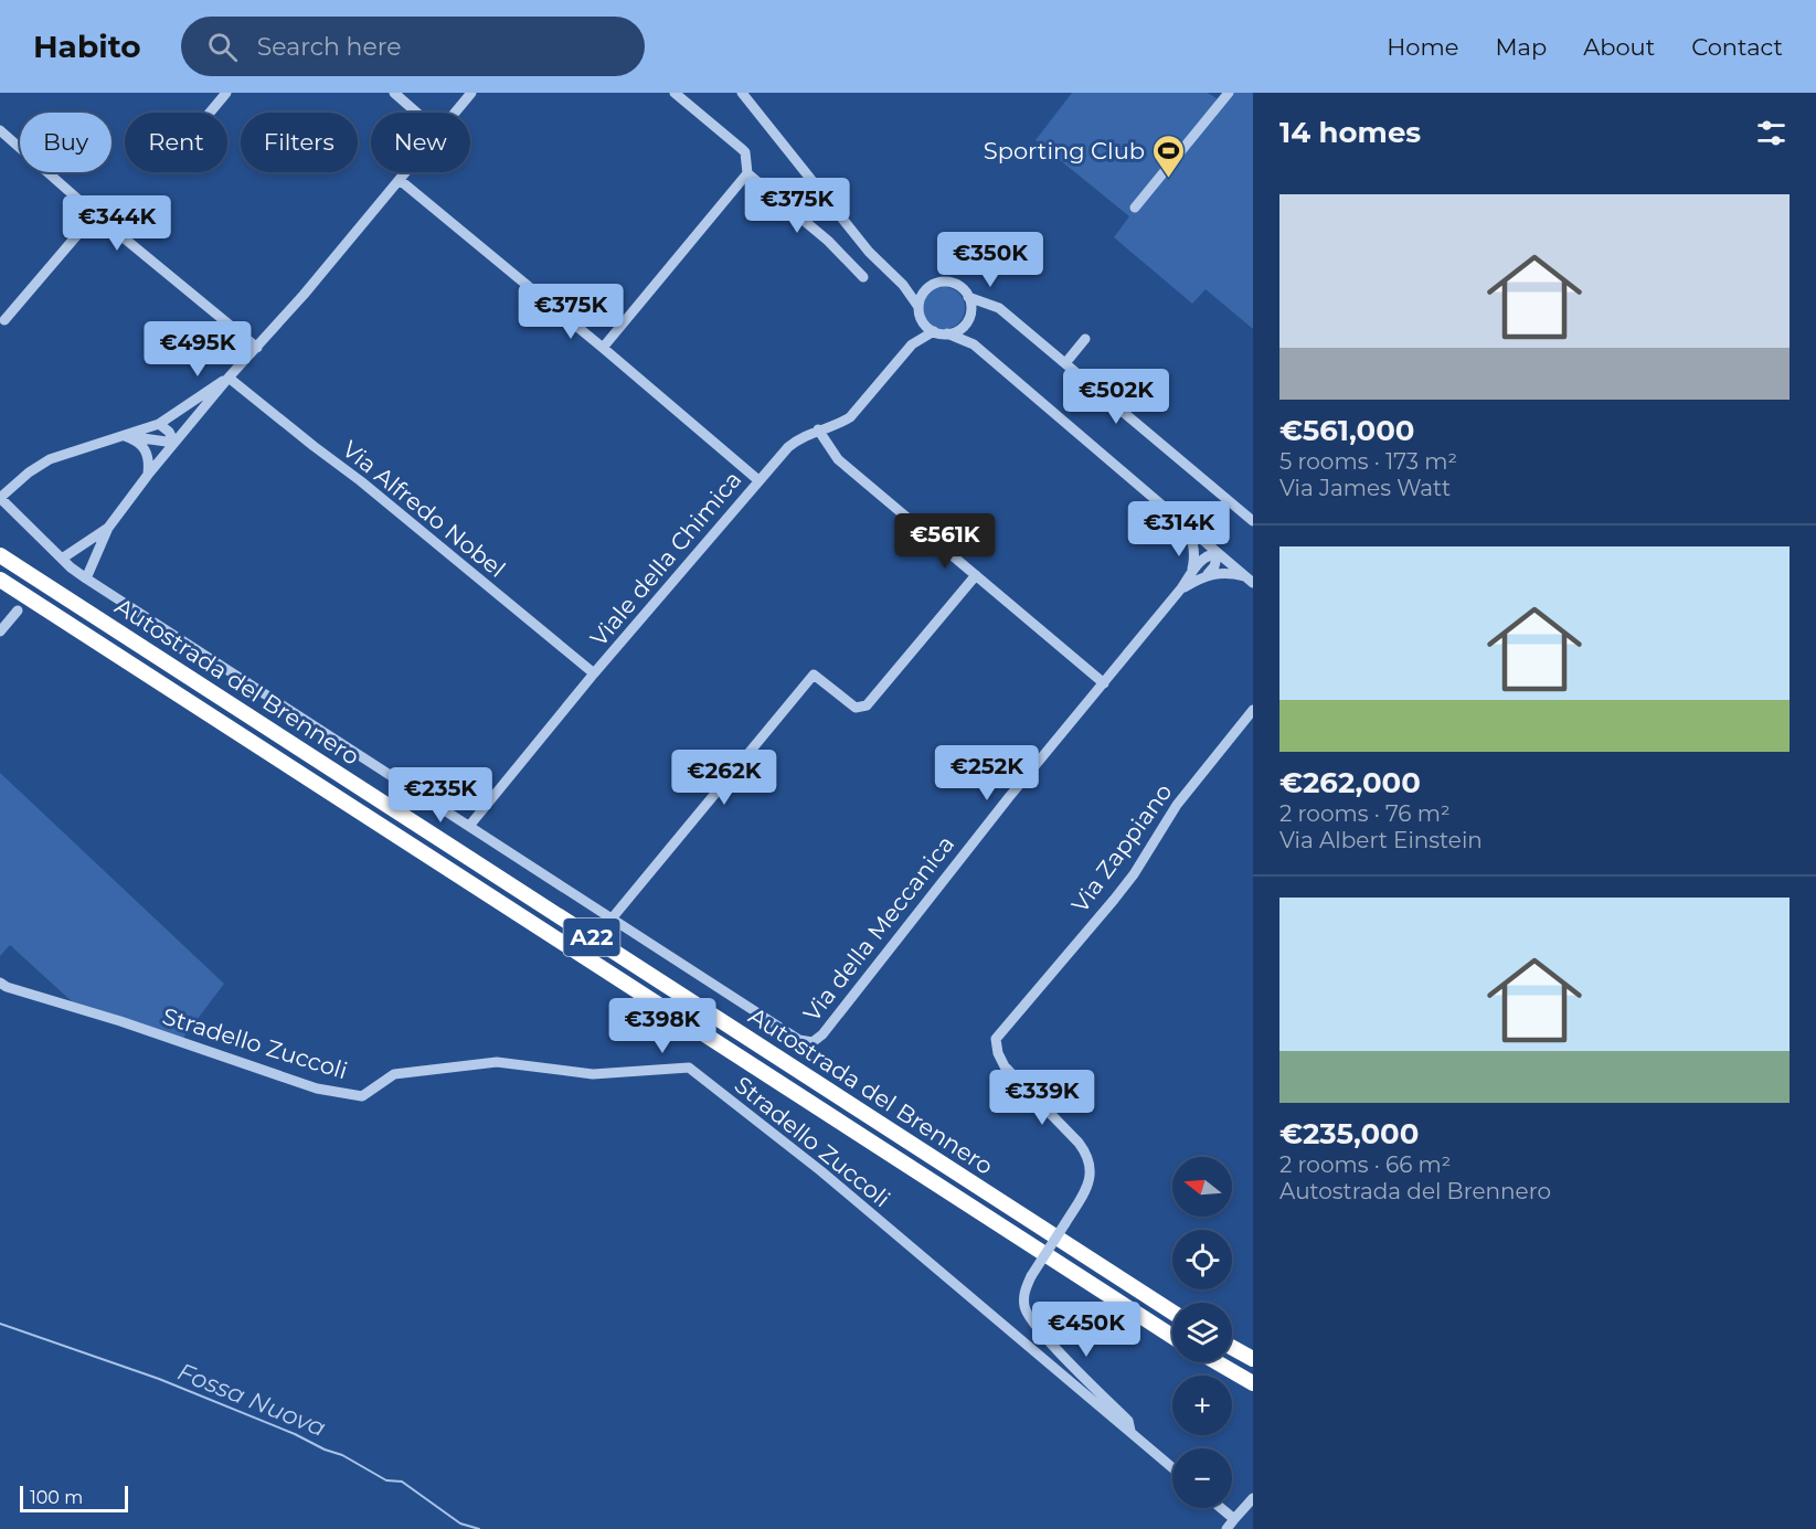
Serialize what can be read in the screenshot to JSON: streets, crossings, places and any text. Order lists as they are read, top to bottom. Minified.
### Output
{"streets":{"highway":["Autostrada del Brennero","A22"],"street":["Via Alfredo Nobel","Viale della Chimica","Via Zappiano","Via della Meccanica","Stradello Zuccoli"]},"crossings":[["Via Alfredo Nobel","Viale della Chimica"],["Via Zappiano","Stradello Zuccoli"]],"water":["Fossa Nuova"],"places":{"sports":["Sporting Club"]},"scale_bar":"100 m","north":"left","page":{"header":"Habito","search":"Search here","nav":["Home","Map","About","Contact"],"heading":"14 homes","chip":["Buy","Rent","Filters","New"],"list":[{"name":"€561,000","note":"5 rooms · 173 m² · Via James Watt"},{"name":"€262,000","note":"2 rooms · 76 m² · Via Albert Einstein"},{"name":"€235,000","note":"2 rooms · 66 m² · Autostrada del Brennero"}],"price":["€375K","€344K","€350K","€375K","€495K","€502K","€314K","€561K","€252K","€262K","€235K","€398K","€339K","€450K"],"map_buttons":["+","−"],"scale":"100 m"}}
